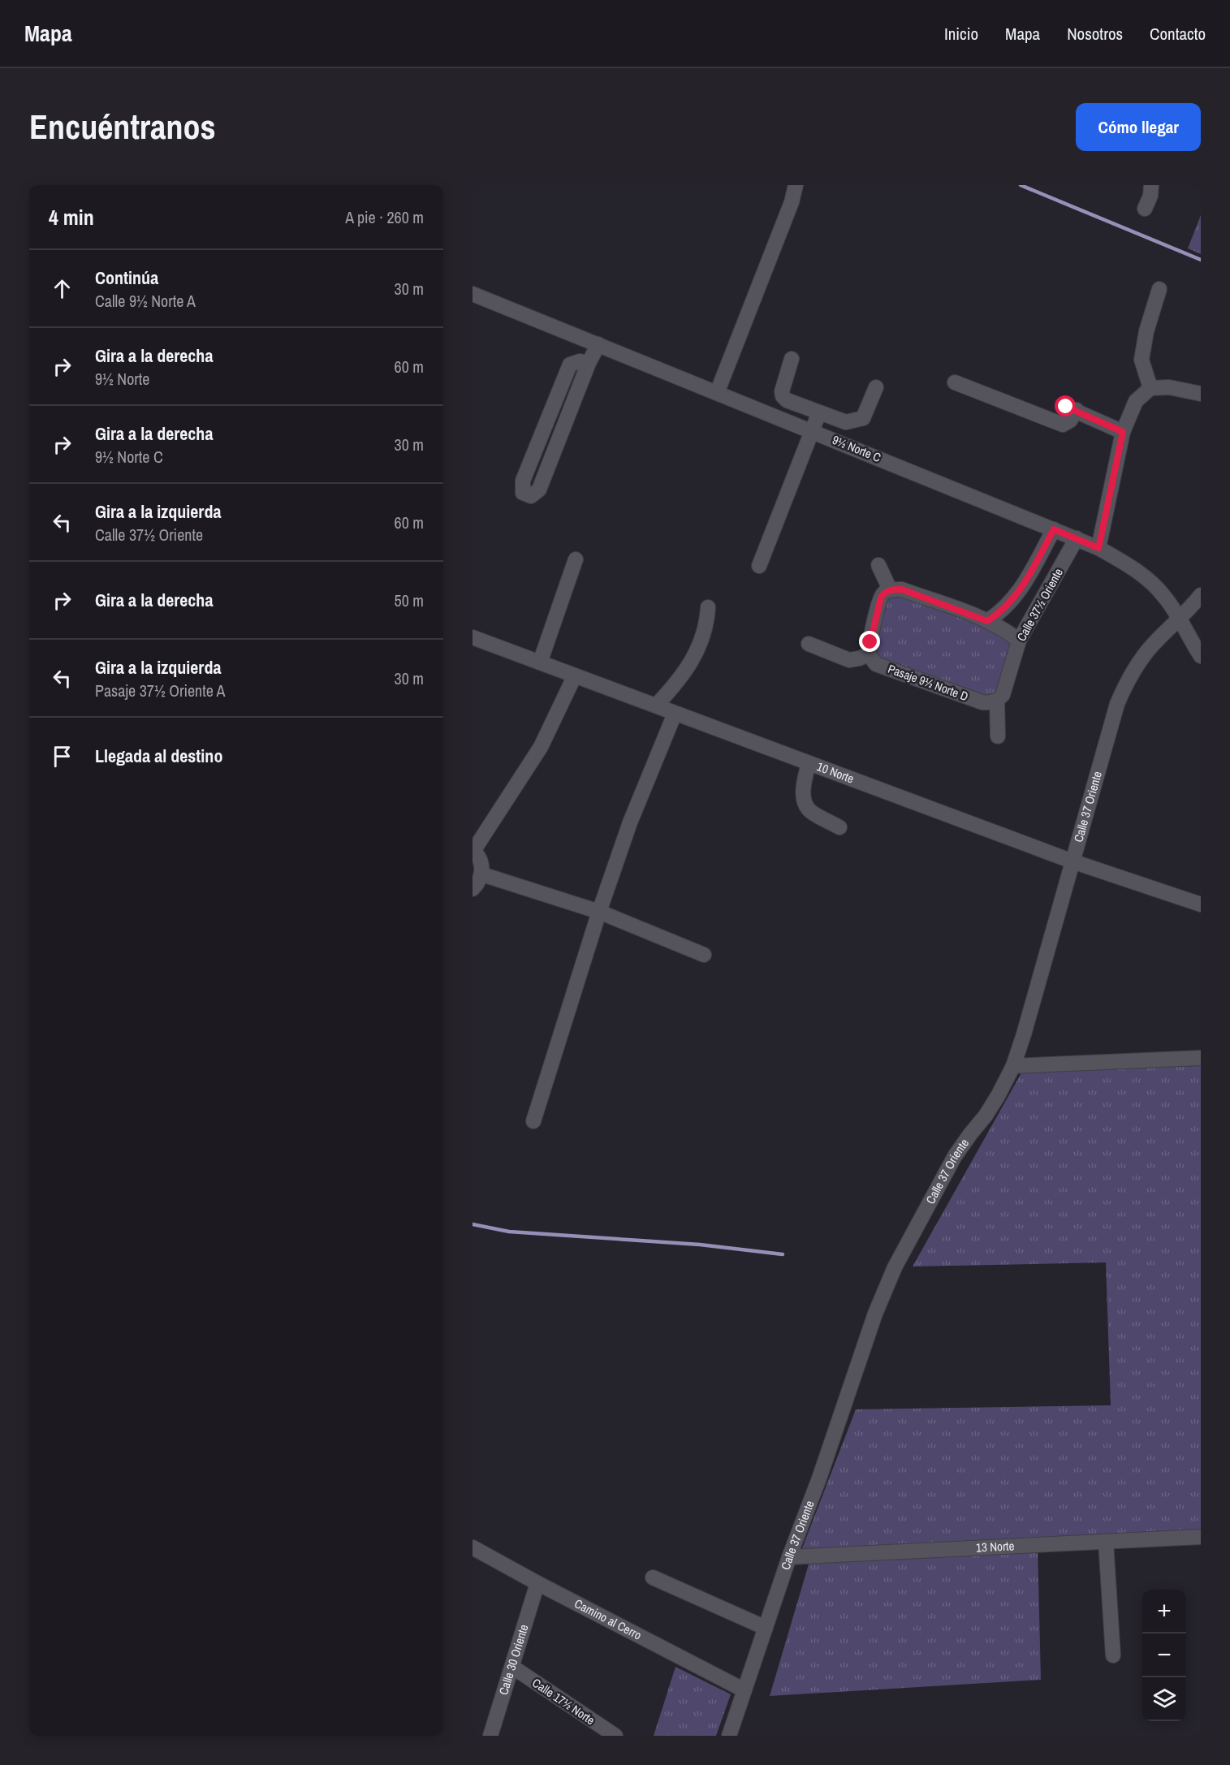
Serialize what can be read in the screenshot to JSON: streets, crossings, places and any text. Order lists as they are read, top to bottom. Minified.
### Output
{"streets":{"street":["9½ Norte C","Calle 37½ Oriente","Pasaje 9½ Norte D","10 Norte","Calle 37 Oriente","13 Norte","Camino al Cerro","Calle 30 Oriente","Calle 17½ Norte"]},"crossings":[["9½ Norte C","Calle 37½ Oriente"],["9½ Norte C","Calle 37 Oriente"],["Calle 37½ Oriente","Pasaje 9½ Norte D"],["10 Norte","Calle 37 Oriente"],["Calle 37 Oriente","13 Norte"],["Calle 37 Oriente","Camino al Cerro"],["Camino al Cerro","Calle 30 Oriente"],["Calle 30 Oriente","Calle 17½ Norte"]],"page":{"header":"Mapa","nav":["Inicio","Mapa","Nosotros","Contacto"],"buttons":"Cómo llegar","title":"Encuéntranos","heading":["4 min","A pie · 260 m"],"list":[["Continúa","Calle 9½ Norte A","30 m"],["Gira a la derecha","9½ Norte","60 m"],["Gira a la derecha","9½ Norte C","30 m"],["Gira a la izquierda","Calle 37½ Oriente","60 m"],["Gira a la derecha","50 m"],["Gira a la izquierda","Pasaje 37½ Oriente A","30 m"],"Llegada al destino"],"map_buttons":["+","−"]}}
